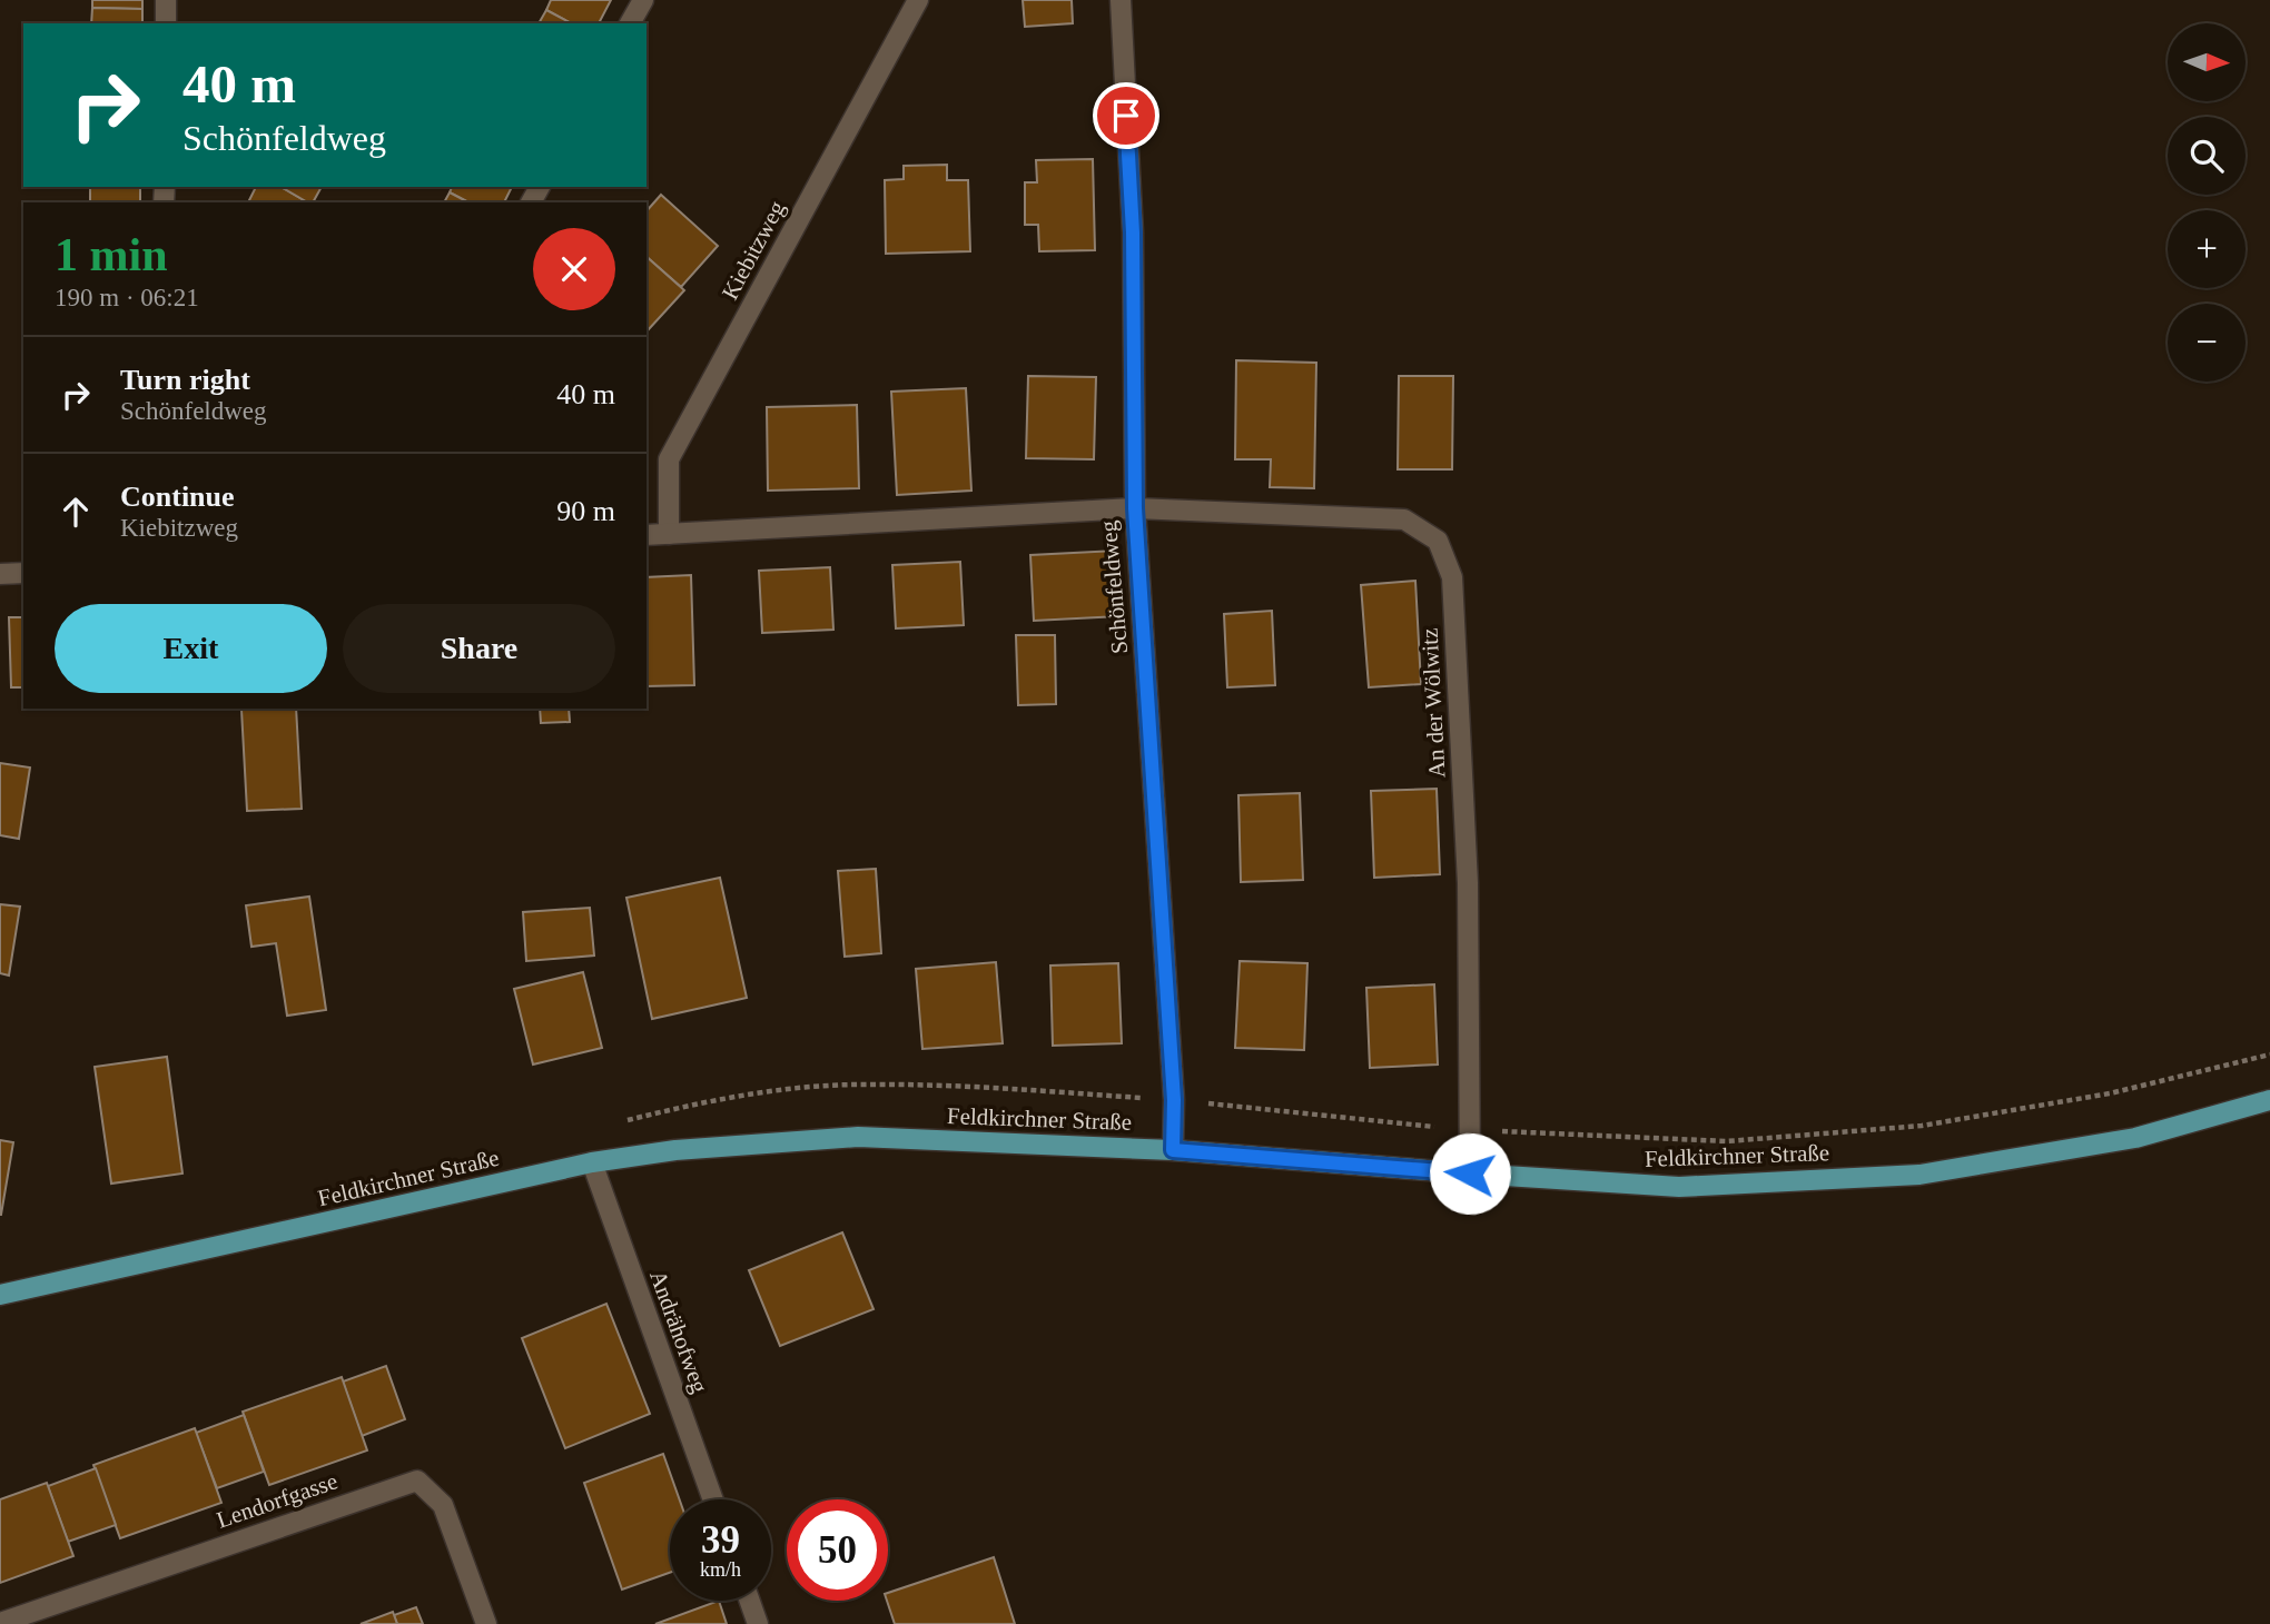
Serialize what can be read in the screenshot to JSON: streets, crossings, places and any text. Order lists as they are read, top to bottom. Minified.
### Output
{"streets":{"main road":["Feldkirchner Straße"],"street":["Kiebitzweg","Schönfeldweg","An der Wölwitz","Andrähofweg","Lendorfgasse"]},"crossings":[["Kiebitzweg","Schönfeldweg"],["Schönfeldweg","An der Wölwitz"],["Schönfeldweg","Feldkirchner Straße"],["An der Wölwitz","Feldkirchner Straße"],["Feldkirchner Straße","Andrähofweg"]],"north":"right","page":{"map_buttons":["+","−"],"turn":["40 m","Schönfeldweg"],"heading":["1 min","190 m · 06:21"],"list":[{"name":"Turn right","note":"Schönfeldweg","value":"40 m"},{"name":"Continue","note":"Kiebitzweg","value":"90 m"}],"buttons":["Exit","Share"],"speed":"39 km/h","limit":"50"}}
